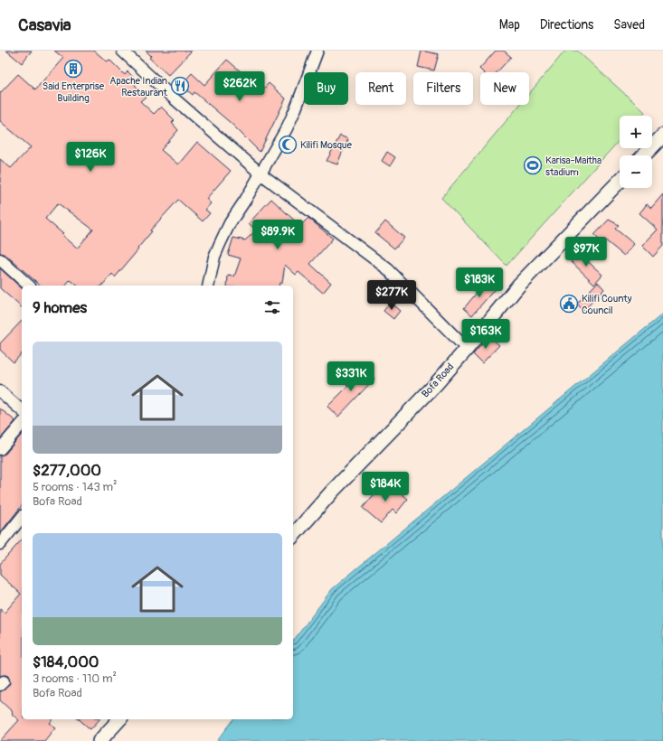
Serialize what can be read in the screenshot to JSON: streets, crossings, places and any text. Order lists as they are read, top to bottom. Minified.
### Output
{"streets":{"street":["Bofa Road"]},"places":{"building":["Said Enterprise Building"],"restaurant":["Apache Indian Restaurant"],"mosque":["Kilifi Mosque"],"sports":["Karisa-Maitha stadium"],"public building":["Kilifi County Council"]},"page":{"header":"Casavia","nav":["Map","Directions","Saved"],"price":["$262K","$126K","$89.9K","$97K","$183K","$277K","$163K","$331K","$184K"],"chip":["Buy","Rent","Filters","New"],"map_buttons":["+","−"],"heading":"9 homes","list":[{"name":"$277,000","note":"5 rooms · 143 m² · Bofa Road"},{"name":"$184,000","note":"3 rooms · 110 m² · Bofa Road"}]}}
